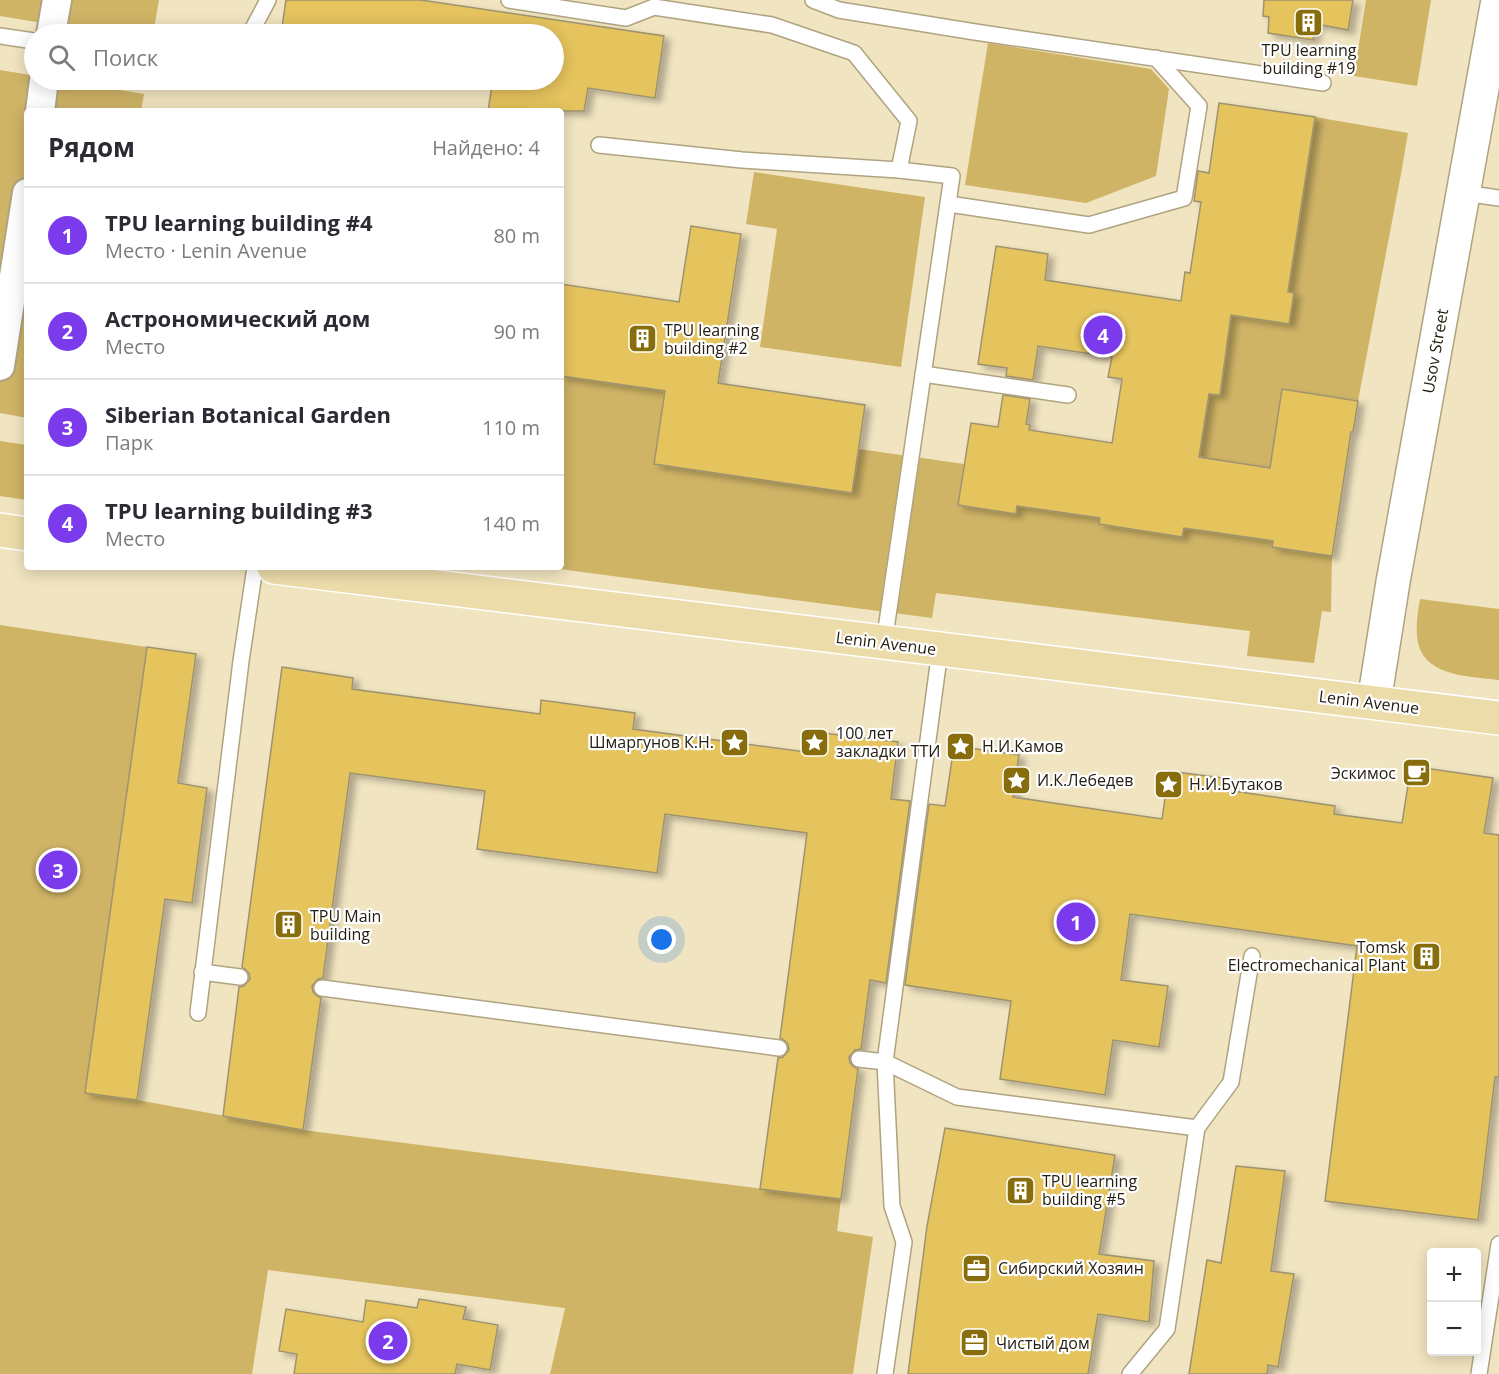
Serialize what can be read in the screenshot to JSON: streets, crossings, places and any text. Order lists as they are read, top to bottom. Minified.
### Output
{"streets":{"main road":["Usov Street","Lenin Avenue"]},"crossings":[["Usov Street","Lenin Avenue"]],"places":{"building":["TPU learning building #19","TPU learning building #2","TPU Main building","Tomsk Electromechanical Plant","TPU learning building #5"],"place":["Шмаргунов К.Н.","100 лет закладки ТТИ","Н.И.Камов","И.К.Лебедев","Н.И.Бутаков"],"cafe":["Эскимос"],"office":["Сибирский Хозяин","Чистый дом"]},"page":{"search":"Поиск","heading":["Рядом","Найдено: 4"],"list":[{"mark":"1","name":"TPU learning building #4","note":"Место · Lenin Avenue","value":"80 m"},{"mark":"2","name":"Астрономический дом","note":"Место","value":"90 m"},{"mark":"3","name":"Siberian Botanical Garden","note":"Парк","value":"110 m"},{"mark":"4","name":"TPU learning building #3","note":"Место","value":"140 m"}],"pins":["4","3","1","2"],"map_buttons":["+","−"]}}
